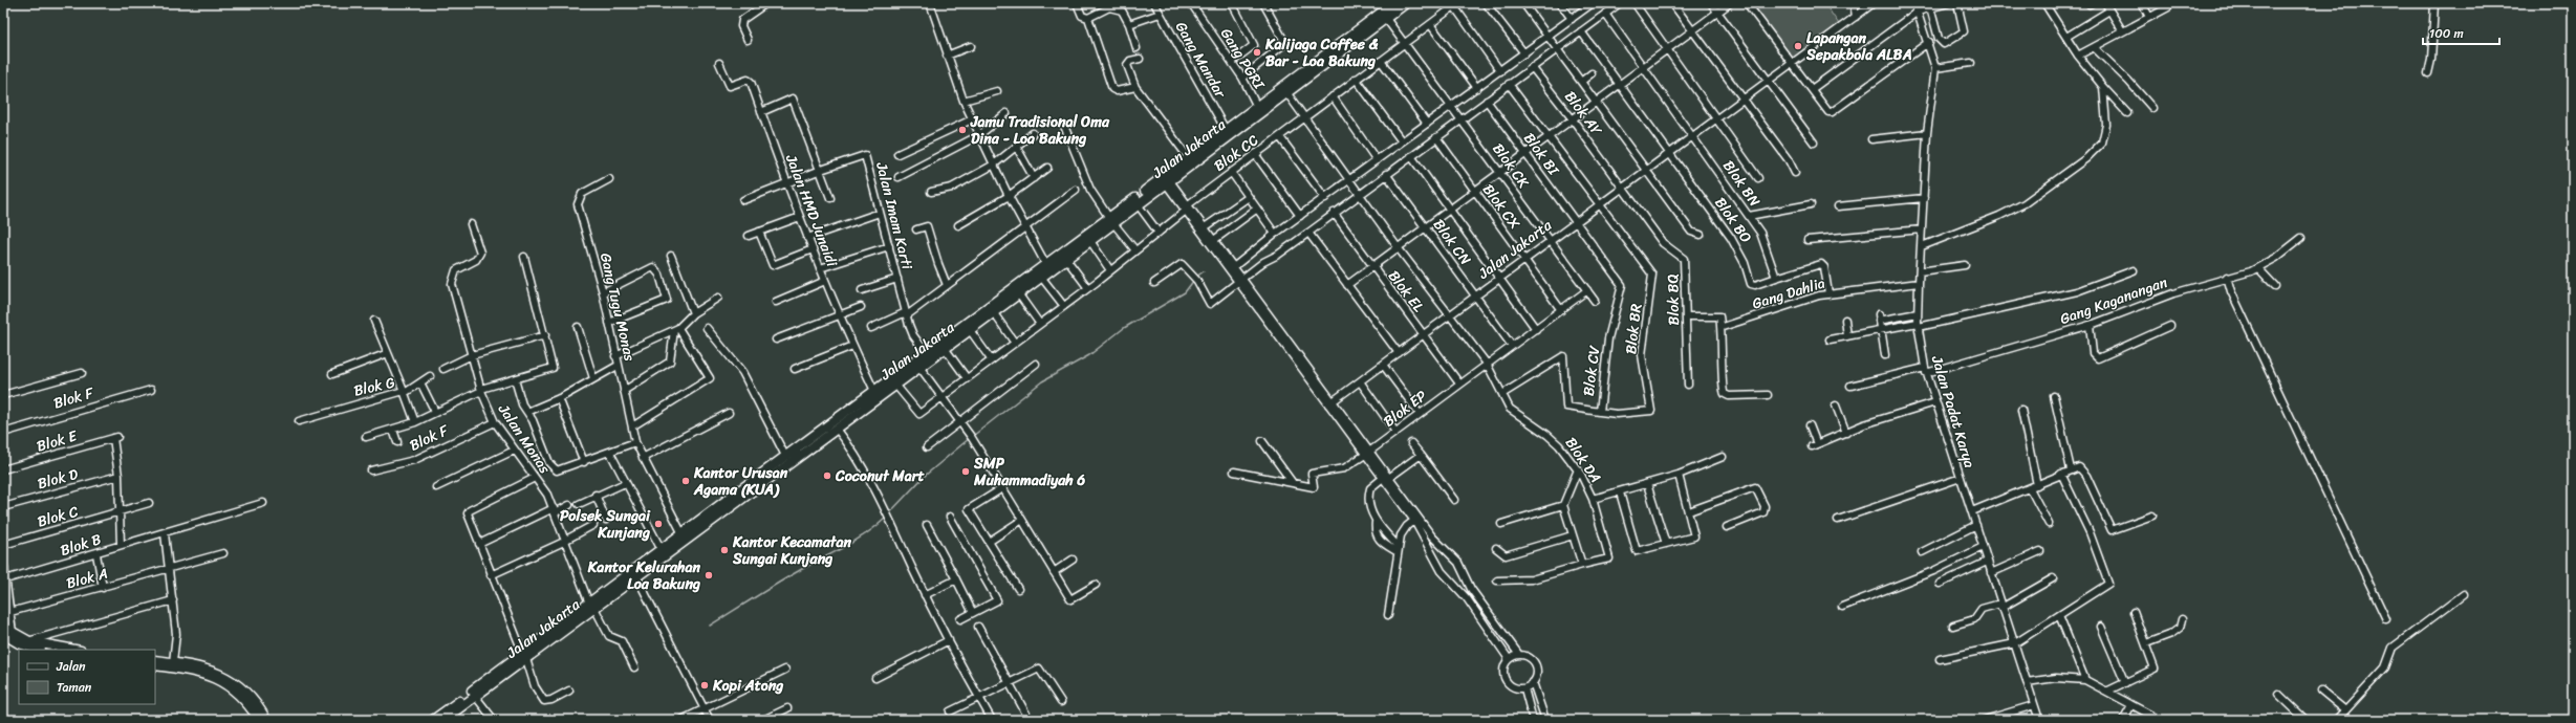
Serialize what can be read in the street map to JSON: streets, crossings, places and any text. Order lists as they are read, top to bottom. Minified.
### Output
{"streets":{"main road":["Jalan Jakarta"],"street":["Gang PGRI","Gang Mandar","Blok AY","Blok CC","Blok BI","Blok CK","Blok BN","Blok CX","Jalan HMD Junaidi","Jalan Imam Karti","Blok BO","Blok CN","Blok EL","Gang Dahlia","Blok BQ","Gang Kaganangan","Gang Tugu Monas","Blok BR","Blok CV","Blok G","Blok F","Blok EP","Jalan Padat Karya","Jalan Monas","Blok E","Blok DA","Blok D","Blok C","Blok B","Blok A"]},"crossings":[["Gang PGRI","Jalan Jakarta"],["Gang Mandar","Jalan Jakarta"],["Blok AY","Jalan Jakarta"],["Blok AY","Blok BQ"],["Jalan Jakarta","Blok CC"],["Jalan Jakarta","Blok BI"],["Jalan Jakarta","Blok CK"],["Jalan Jakarta","Blok BN"],["Jalan Jakarta","Blok CX"],["Jalan Jakarta","Jalan HMD Junaidi"],["Jalan Jakarta","Jalan Imam Karti"],["Jalan Jakarta","Blok BO"],["Jalan Jakarta","Blok CN"],["Jalan Jakarta","Blok EL"],["Jalan Jakarta","Blok BQ"],["Jalan Jakarta","Gang Tugu Monas"],["Jalan Jakarta","Blok BR"],["Jalan Jakarta","Jalan Monas"],["Jalan Jakarta","Blok DA"],["Blok CC","Blok CK"],["Blok CC","Blok DA"],["Blok BI","Blok CV"],["Blok CK","Blok EP"],["Blok BN","Blok BO"],["Blok CX","Blok EP"],["Jalan HMD Junaidi","Jalan Imam Karti"],["Blok CN","Blok EP"],["Blok EL","Blok EP"],["Gang Dahlia","Jalan Padat Karya"],["Gang Kaganangan","Jalan Padat Karya"],["Blok BR","Blok CV"],["Blok CV","Blok DA"],["Blok F","Jalan Monas"],["Blok EP","Blok DA"],["Blok E","Blok D"]],"places":["Lapangan Sepakbola ALBA","Kalijaga Coffee & Bar - Loa Bakung","Jamu Tradisional Oma Dina - Loa Bakung","SMP Muhammadiyah 6","Coconut Mart","Kantor Urusan Agama (KUA)","Polsek Sungai Kunjang","Kantor Kecamatan Sungai Kunjang","Kantor Kelurahan Loa Bakung","Kopi Atong"],"legend":["Jalan","Taman"],"scale_bar":"100 m"}
